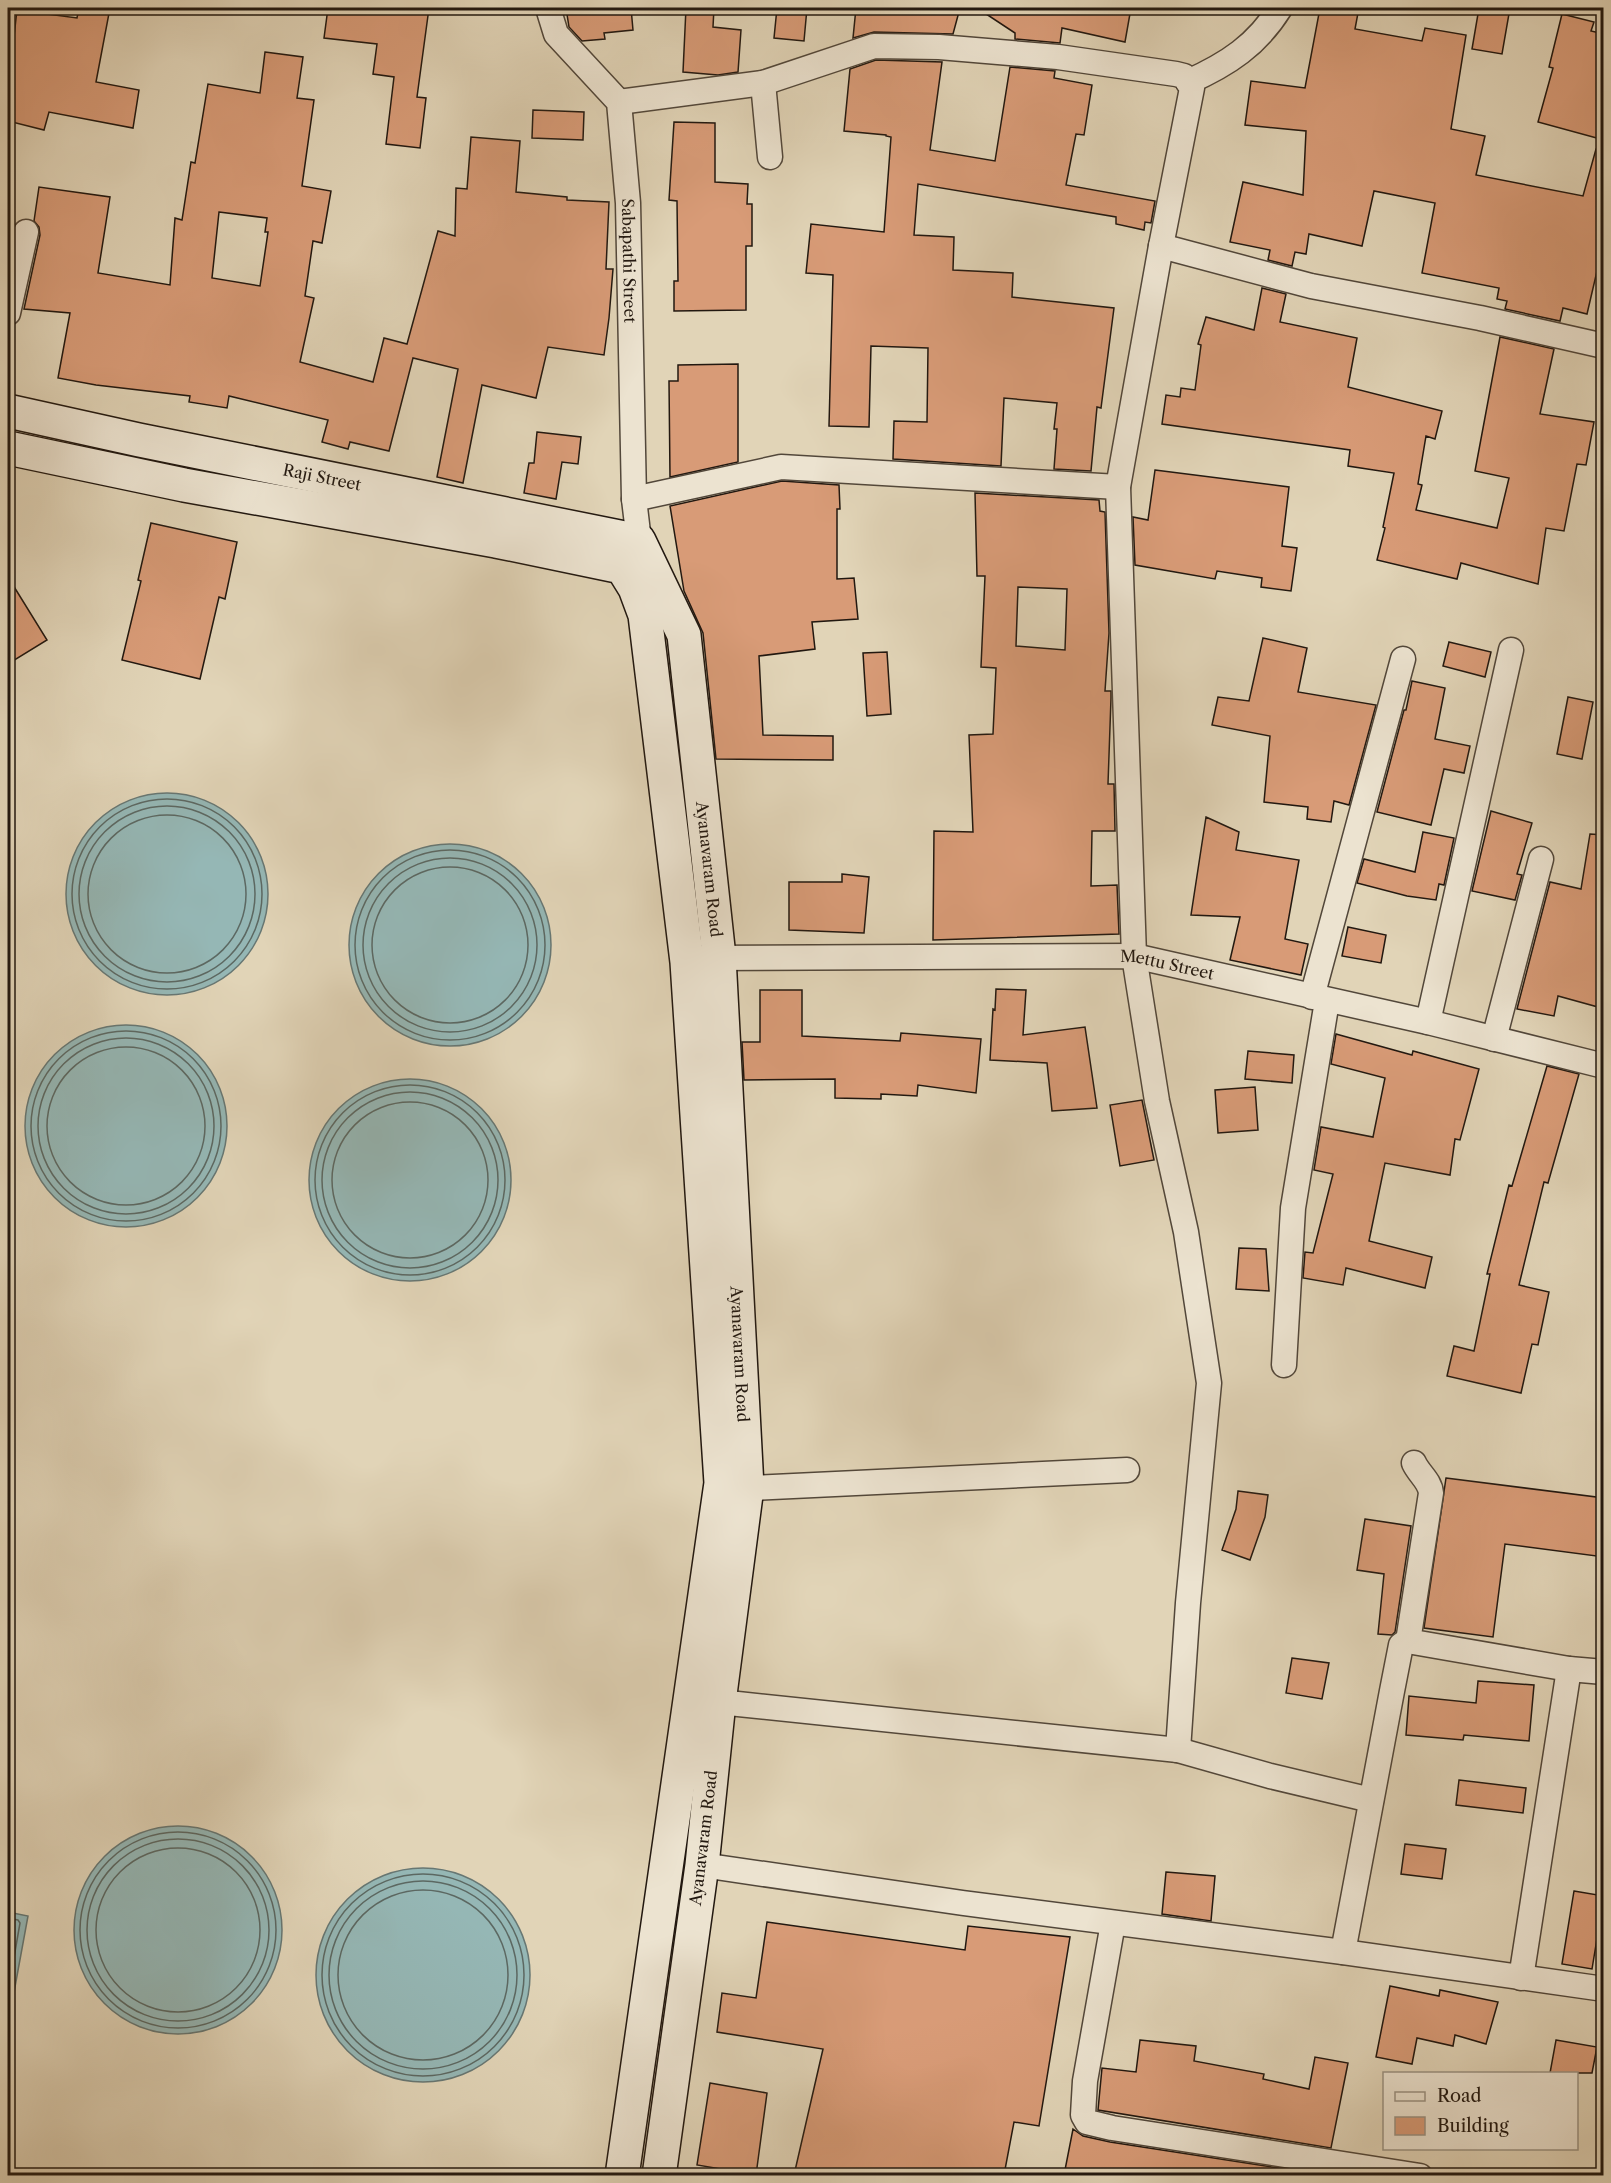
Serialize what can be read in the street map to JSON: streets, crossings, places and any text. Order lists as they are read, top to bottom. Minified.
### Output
{"streets":{"street":["Sabapathi Street","Raji Street","Ayanavaram Road","Mettu Street"]},"crossings":[["Sabapathi Street","Raji Street"],["Sabapathi Street","Ayanavaram Road"],["Raji Street","Ayanavaram Road"],["Ayanavaram Road","Mettu Street"]],"legend":["Road","Building"]}
